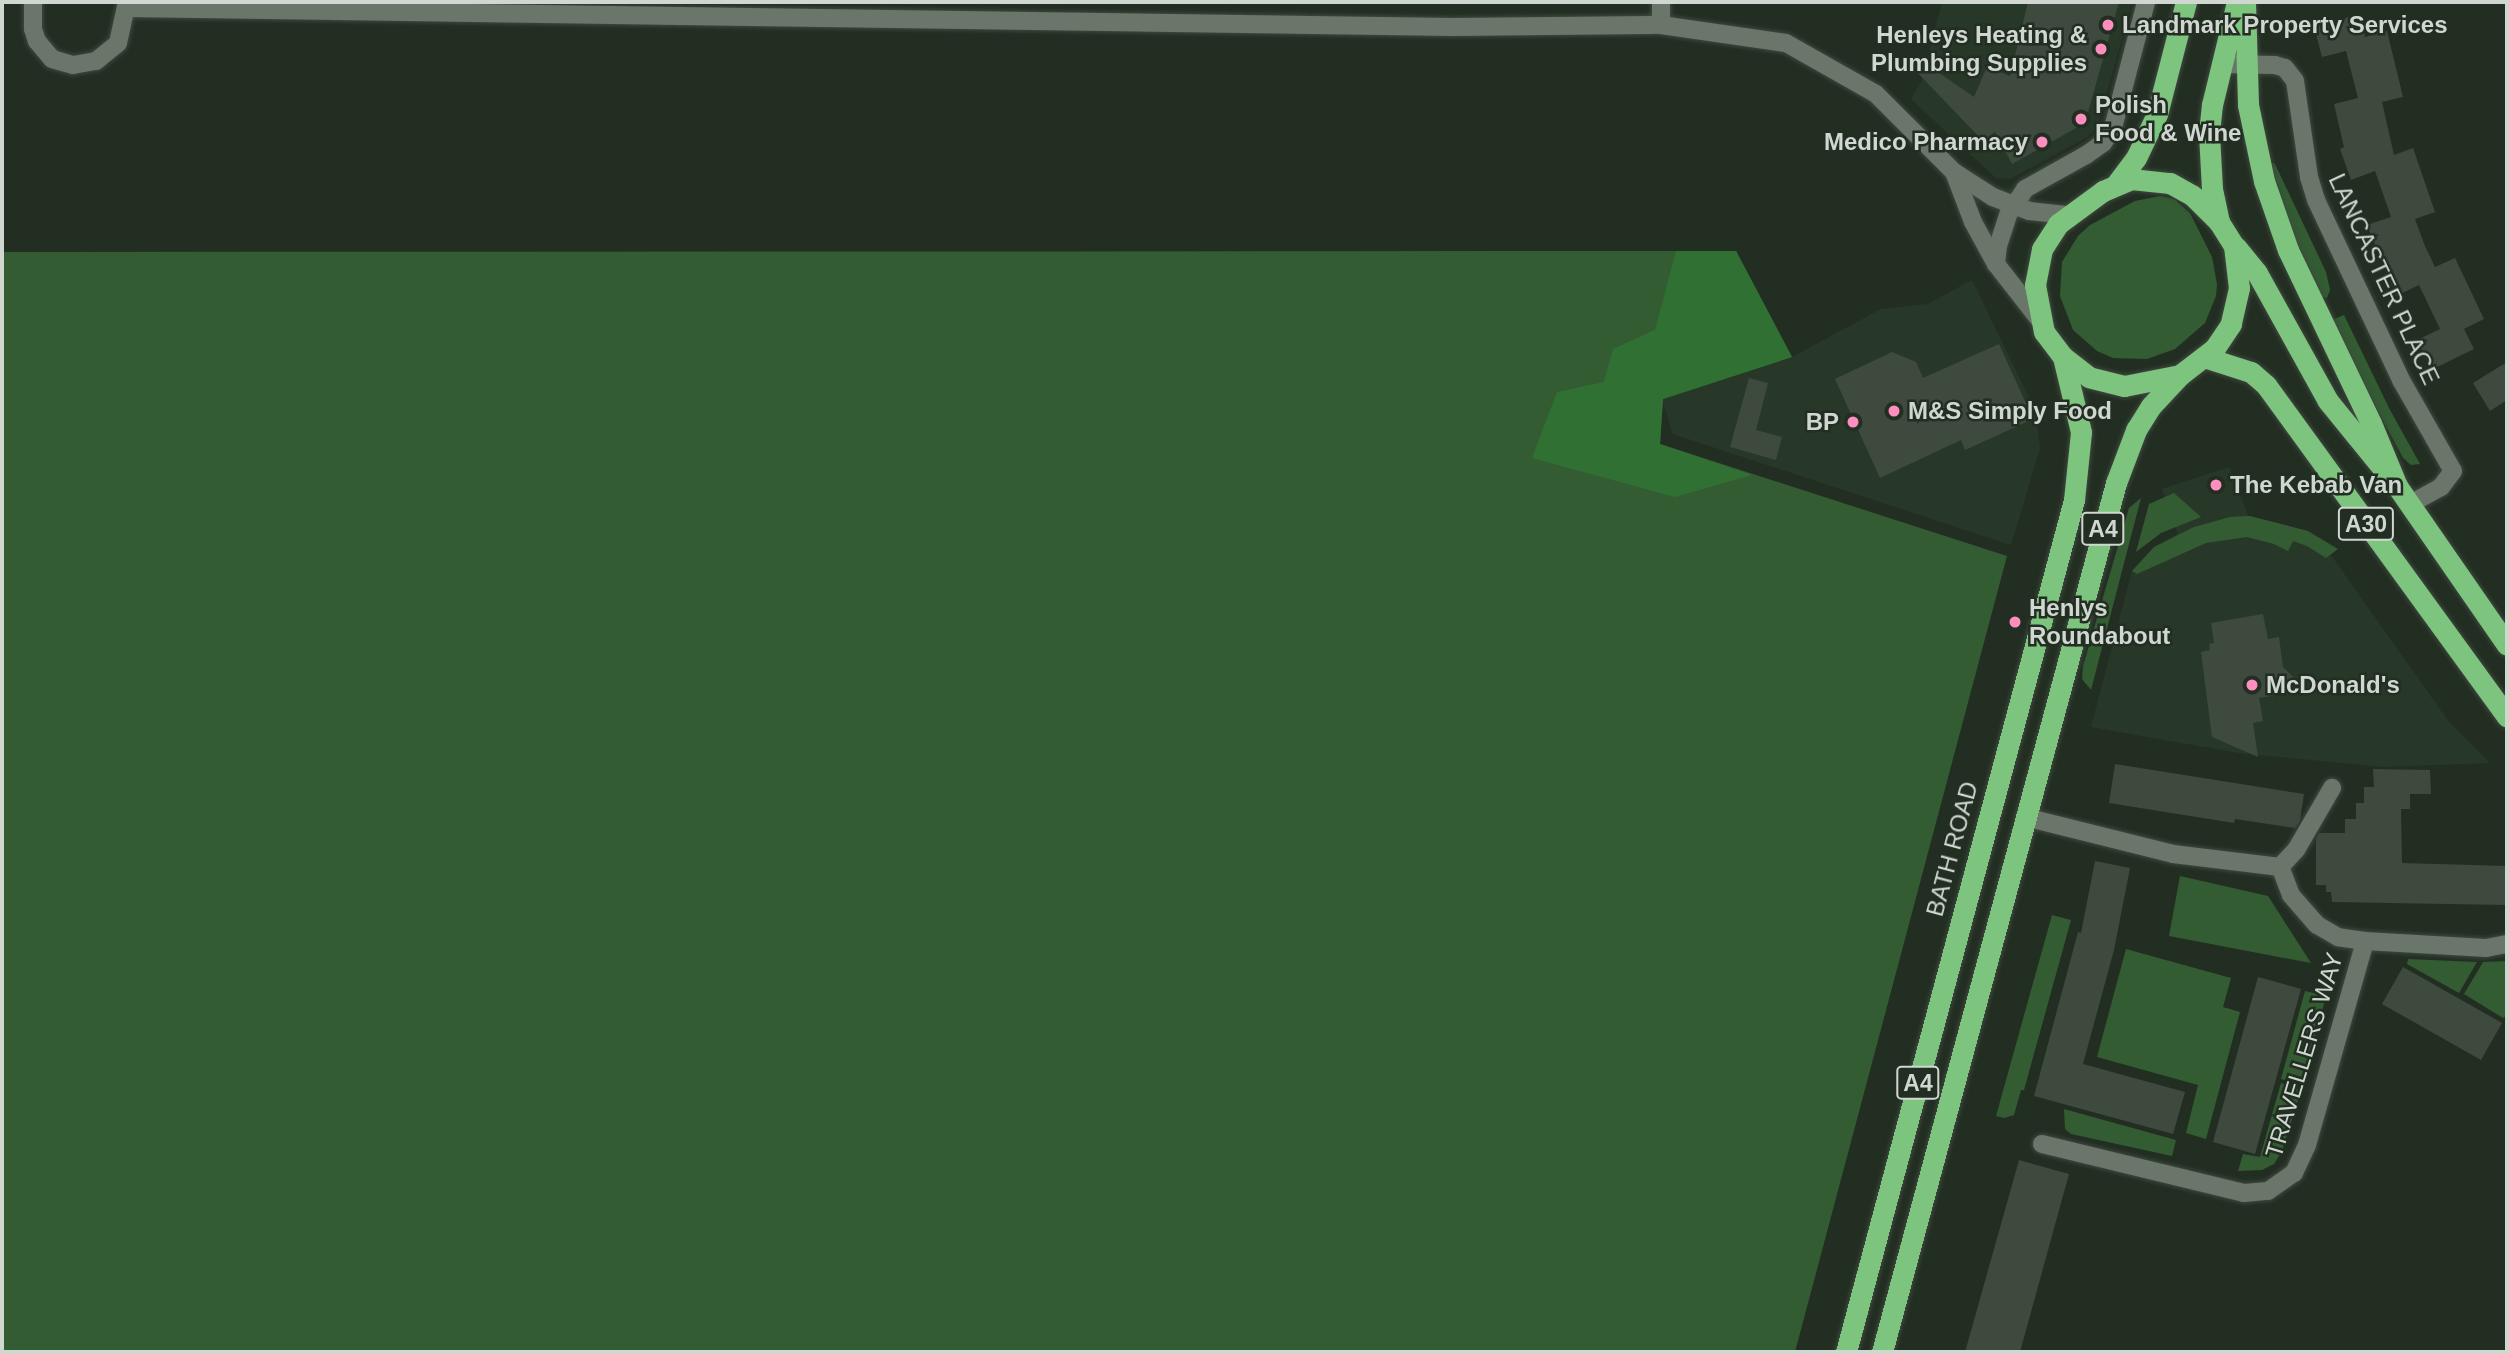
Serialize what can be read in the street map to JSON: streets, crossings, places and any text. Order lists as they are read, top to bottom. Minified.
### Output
{"streets":{"highway":["A30","A4","BATH ROAD"],"street":["LANCASTER PLACE","TRAVELLERS WAY"]},"crossings":[["LANCASTER PLACE","A30"],["A30","A4"],["A30","BATH ROAD"],["A4","BATH ROAD"]],"places":["Landmark Property Services","Henleys Heating & Plumbing Supplies","Polish Food & Wine","Medico Pharmacy","M&S Simply Food","BP","The Kebab Van","Henlys Roundabout","McDonald's"]}
